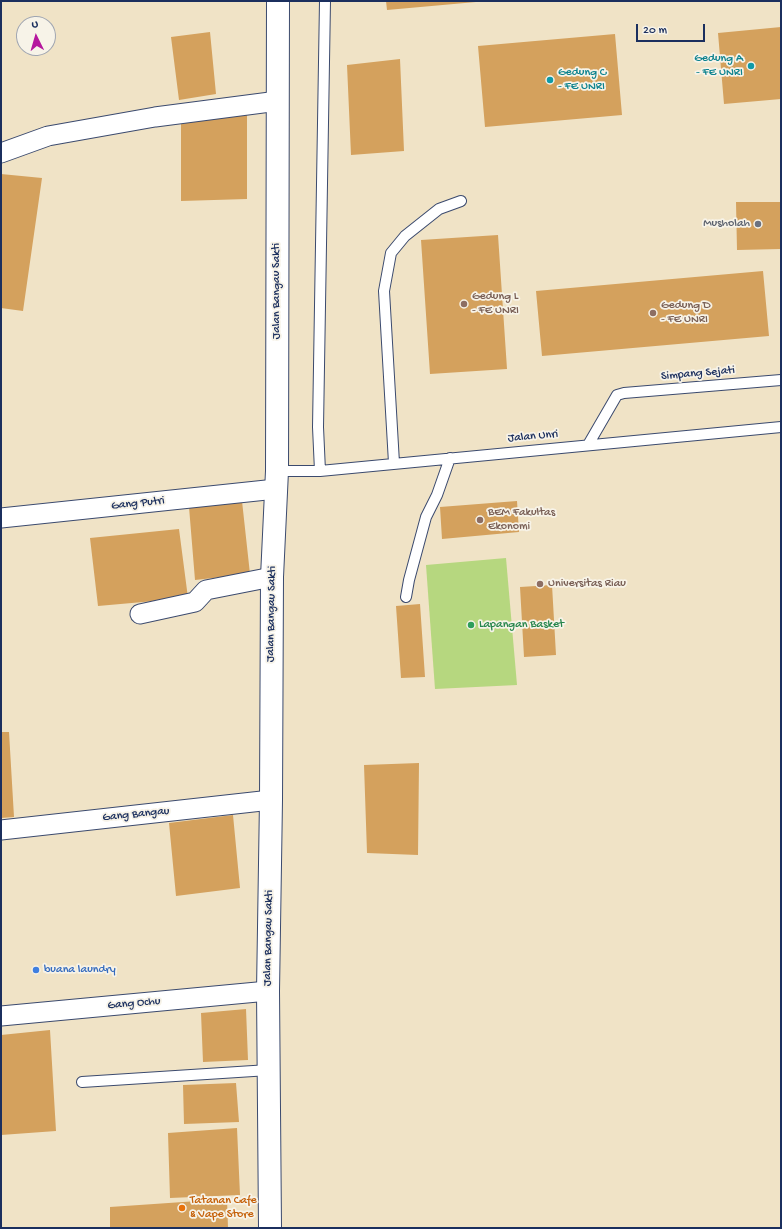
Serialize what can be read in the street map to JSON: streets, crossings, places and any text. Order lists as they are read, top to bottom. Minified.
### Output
{"streets":{"street":["Jalan Bangau Sakti","Gang Putri","Gang Bangau","Gang Ochu"],"lane":["Simpang Sejati","Jalan Unri"]},"crossings":[["Jalan Bangau Sakti","Jalan Unri"],["Jalan Bangau Sakti","Gang Putri"],["Jalan Bangau Sakti","Gang Bangau"],["Jalan Bangau Sakti","Gang Ochu"],["Simpang Sejati","Jalan Unri"],["Jalan Unri","Gang Putri"]],"places":["Gedung A - FE UNRI","Gedung C - FE UNRI","Musholah","Gedung L - FE UNRI","Gedung D - FE UNRI","BEM Fakultas Ekonomi","Universitas Riau","Lapangan Basket","buana laundry","Tatanan Cafe & Vape Store"],"scale_bar":"20 m","north":"top"}
